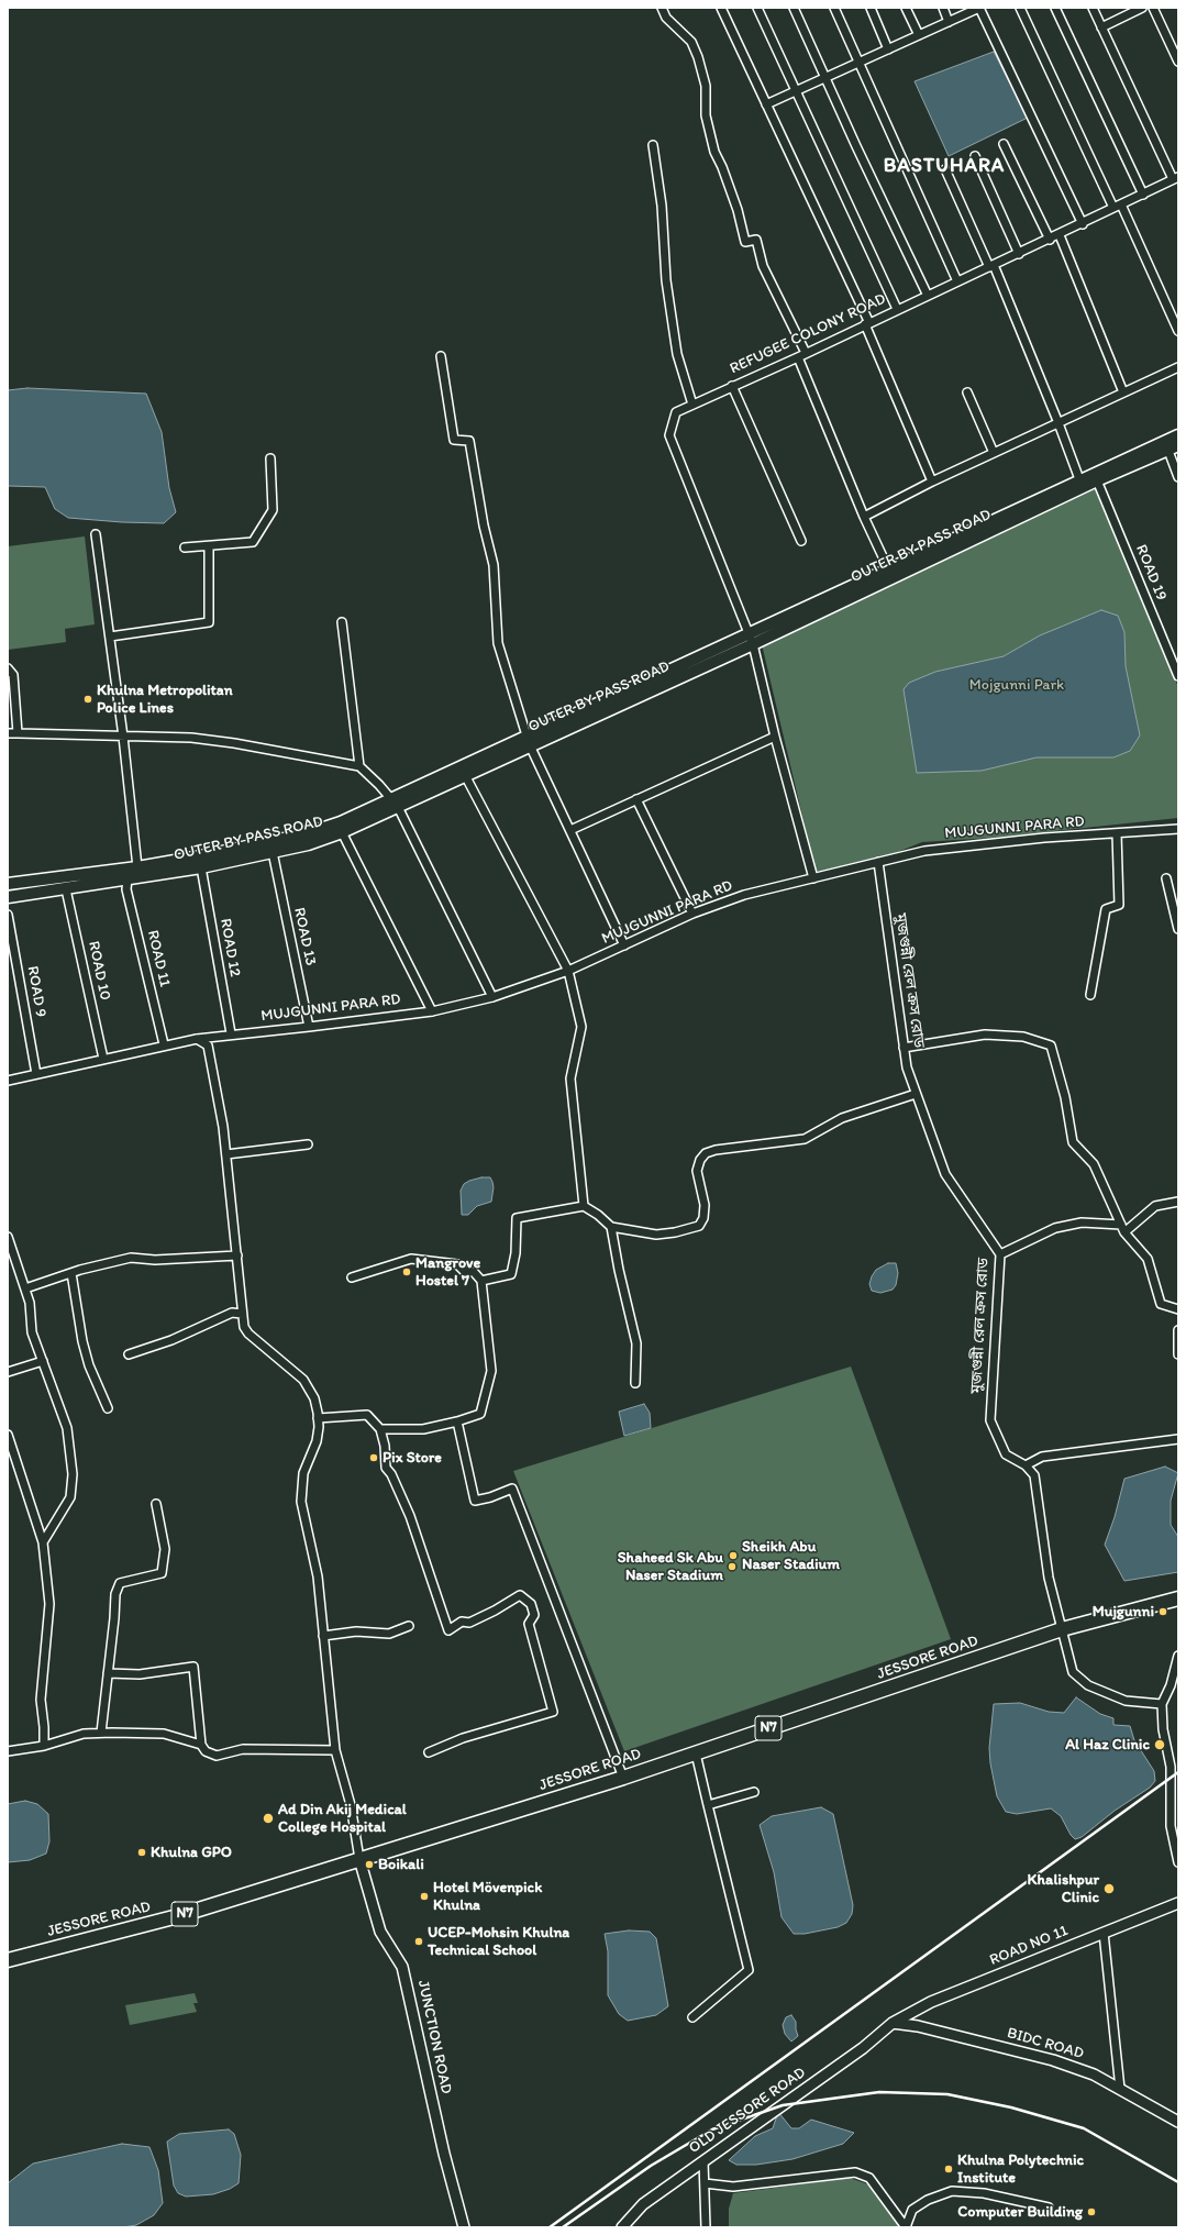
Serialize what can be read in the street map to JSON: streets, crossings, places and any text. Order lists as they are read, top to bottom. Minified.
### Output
{"streets":{"highway":["JESSORE ROAD","N7"],"main road":["OUTER BY PASS ROAD","ROAD NO 11","JUNCTION ROAD","BIDC ROAD","OLD JESSORE ROAD"],"street":["REFUGEE COLONY ROAD","ROAD 19","MUJGUNNI PARA RD","ROAD 13","ROAD 12","ROAD 11","ROAD 10","মুজগুন্নী রেল ক্রস রোড","ROAD 9"]},"crossings":[["REFUGEE COLONY ROAD","OUTER BY PASS ROAD"],["REFUGEE COLONY ROAD","MUJGUNNI PARA RD"],["OUTER BY PASS ROAD","ROAD 19"],["OUTER BY PASS ROAD","ROAD 13"],["OUTER BY PASS ROAD","ROAD 12"],["OUTER BY PASS ROAD","ROAD 11"],["OUTER BY PASS ROAD","ROAD 10"],["MUJGUNNI PARA RD","ROAD 13"],["MUJGUNNI PARA RD","ROAD 12"],["MUJGUNNI PARA RD","ROAD 11"],["MUJGUNNI PARA RD","ROAD 10"],["MUJGUNNI PARA RD","মুজগুন্নী রেল ক্রস রোড"],["MUJGUNNI PARA RD","ROAD 9"],["JESSORE ROAD","JUNCTION ROAD"],["ROAD NO 11","BIDC ROAD"],["ROAD NO 11","OLD JESSORE ROAD"],["BIDC ROAD","OLD JESSORE ROAD"]],"districts":["BASTUHARA"],"parks":["Mojgunni Park"],"places":["Khulna Metropolitan Police Lines","Mangrove Hostel 7","Pix Store","Sheikh Abu Naser Stadium","Shaheed Sk Abu Naser Stadium","Mujgunni","Al Haz Clinic","Ad Din Akij Medical College Hospital","Khulna GPO","Boikali","Khalishpur Clinic","Hotel Mövenpick Khulna","UCEP-Mohsin Khulna Technical School","Khulna Polytechnic Institute","Computer Building"]}
